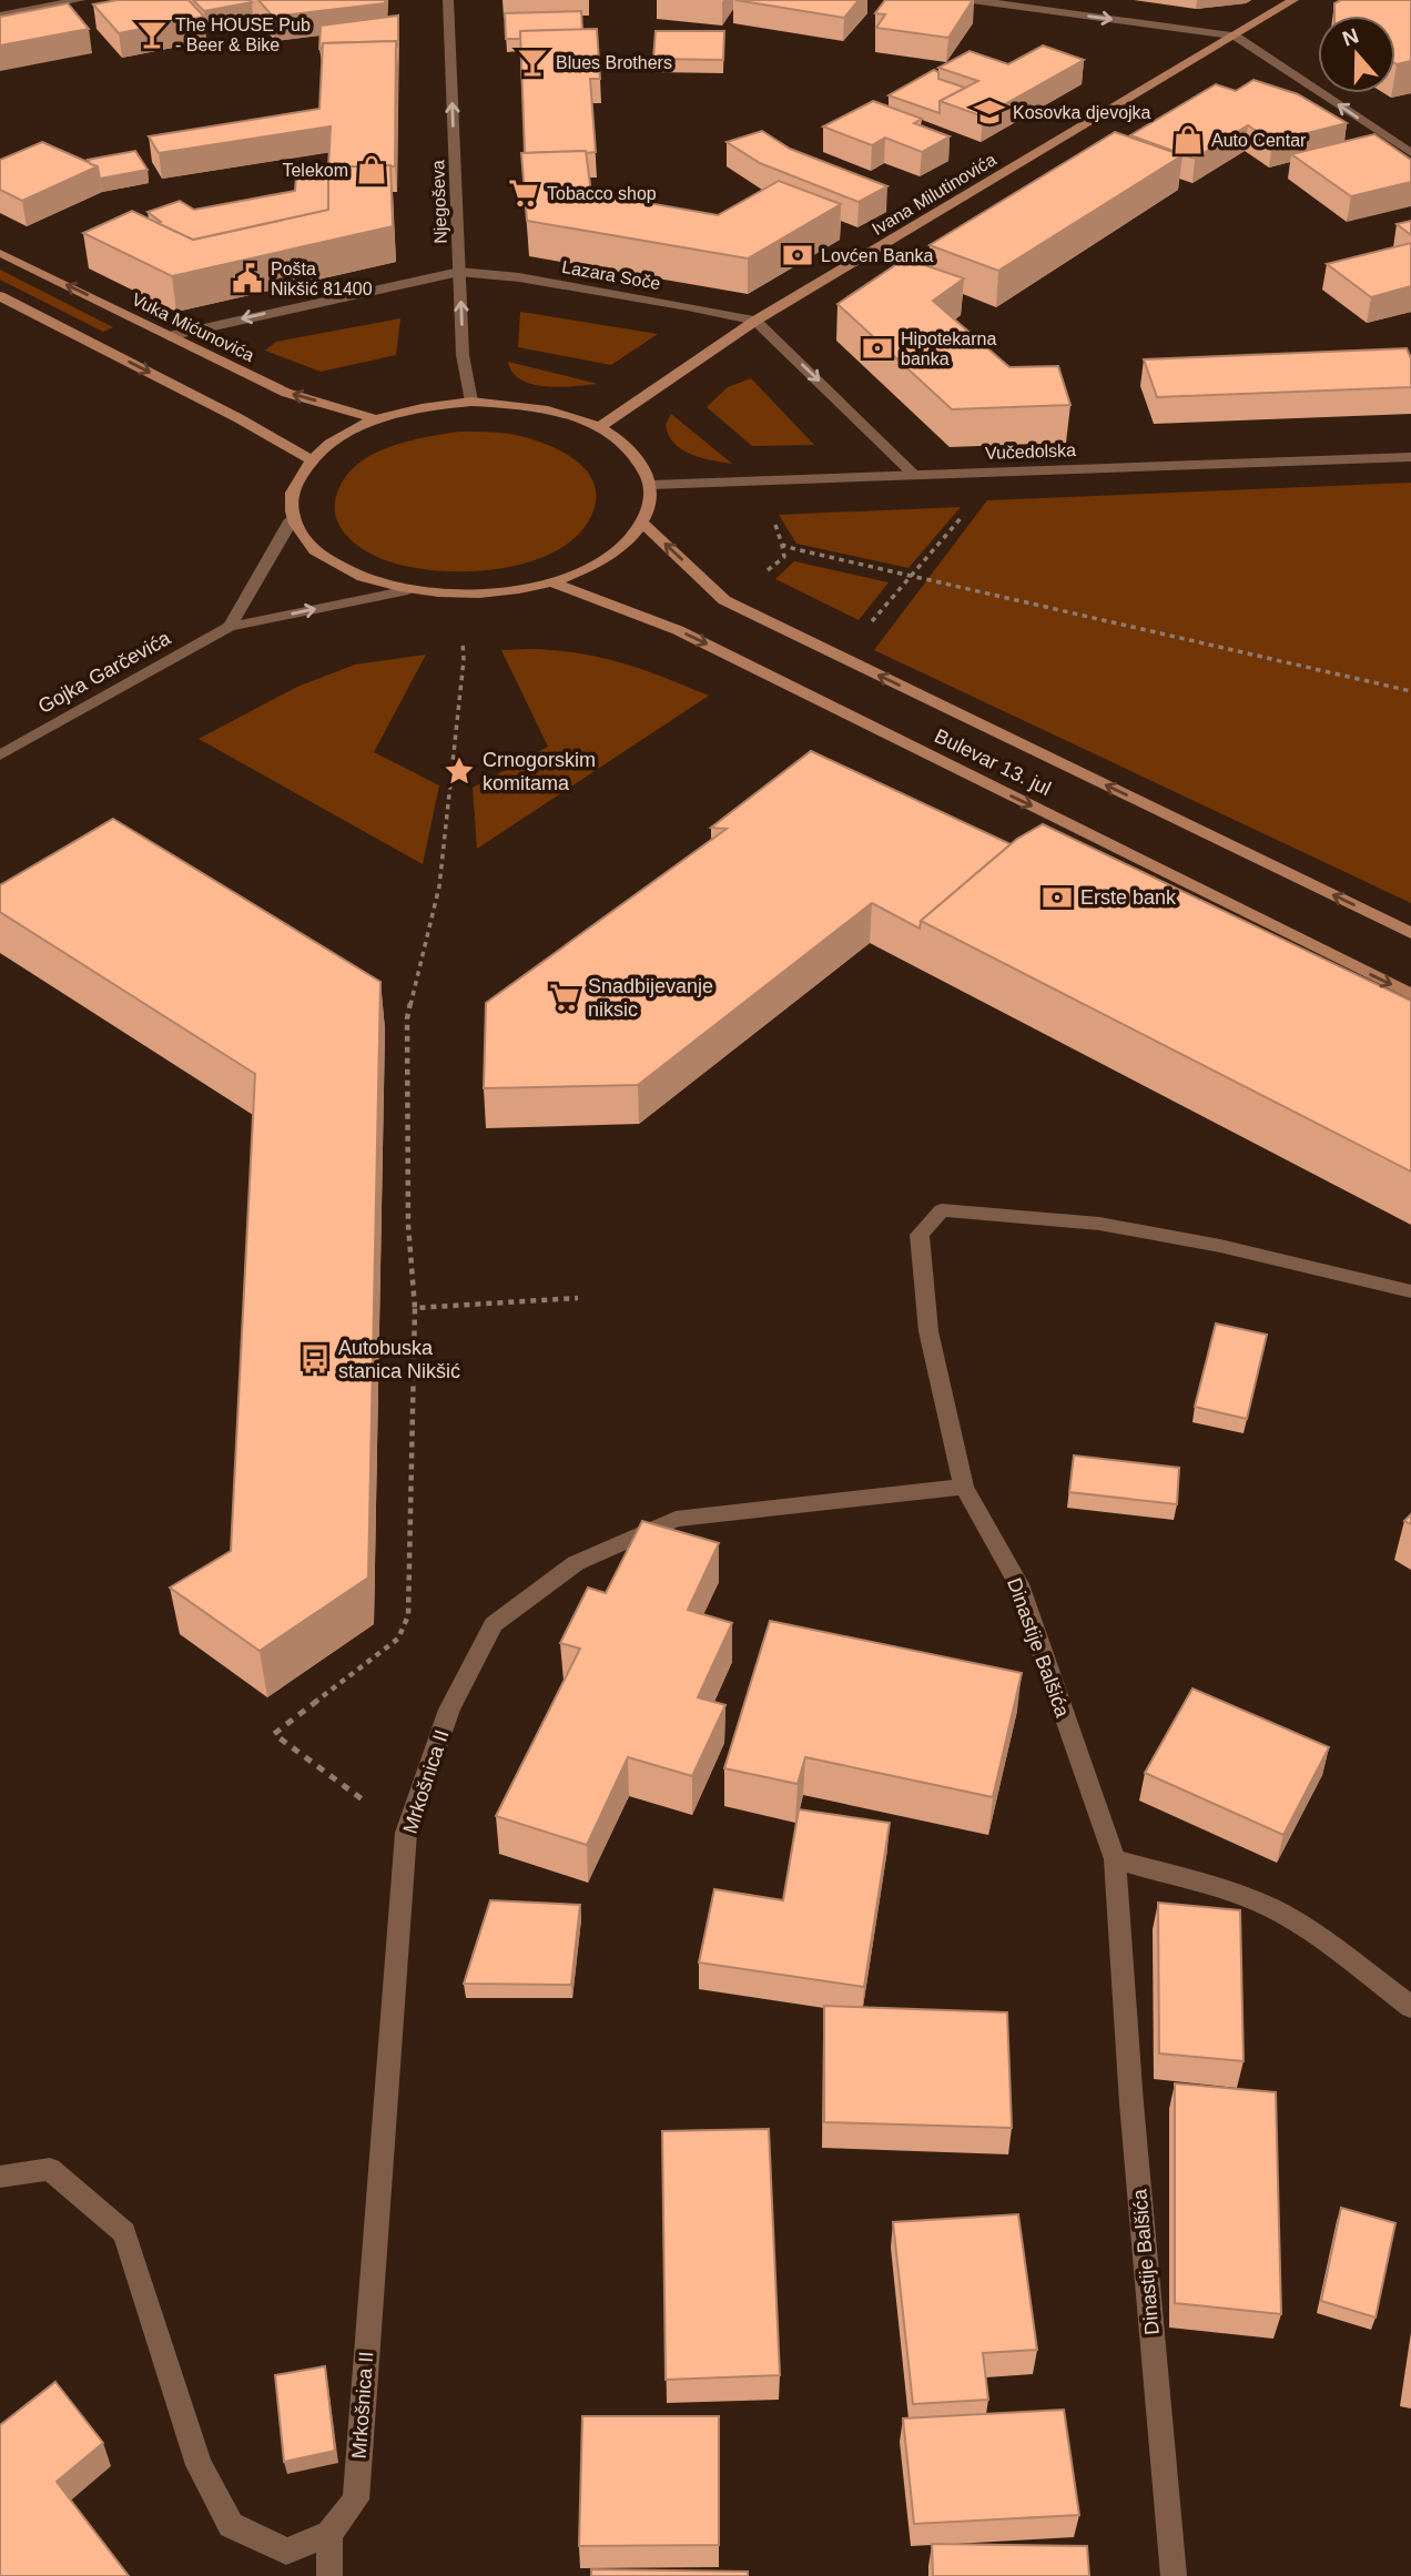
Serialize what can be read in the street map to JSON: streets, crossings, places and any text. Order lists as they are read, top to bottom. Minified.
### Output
{"streets":{"main road":["Ivana Milutinovića","Vuka Mićunovića","Bulevar 13. jul"],"street":["Njegoševa","Lazara Soče","Vučedolska","Gojka Garčevića","Dinastije Balšića","Mrkošnica II"]},"crossings":[["Ivana Milutinovića","Lazara Soče"],["Njegoševa","Lazara Soče"],["Lazara Soče","Vuka Mićunovića"],["Dinastije Balšića","Mrkošnica II"]],"one_way":["Njegoševa","Lazara Soče"],"places":{"bar":["The HOUSE Pub - Beer & Bike","Blues Brothers"],"school or university":["Kosovka djevojka"],"shop":["Auto Centar","Telekom"],"supermarket":["Tobacco shop","Snadbijevanje niksic"],"bank":["Lovćen Banka","Hipotekarna banka","Erste bank"],"public building":["Pošta Nikšić 81400"],"place":["Crnogorskim komitama"],"bus stop":["Autobuska stanica Nikšić"]},"north":"top"}
